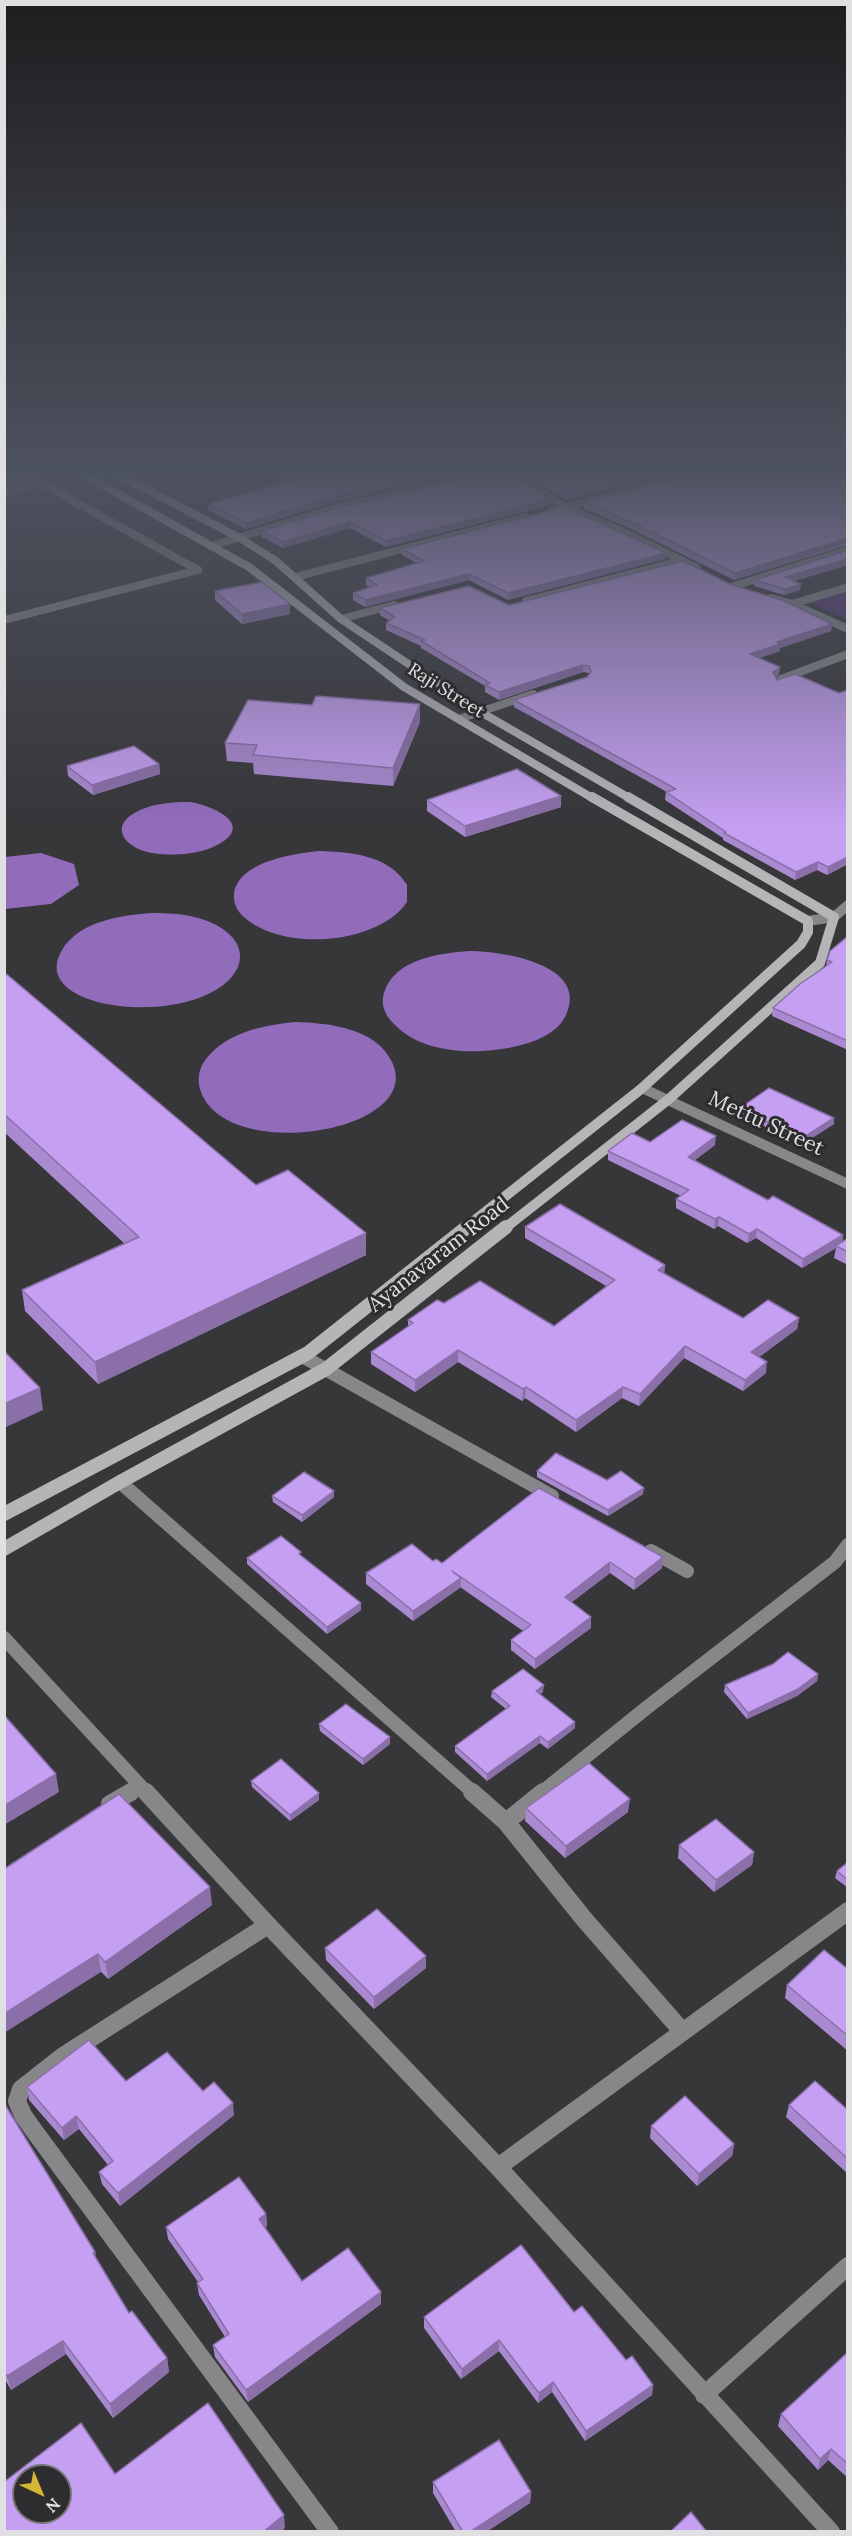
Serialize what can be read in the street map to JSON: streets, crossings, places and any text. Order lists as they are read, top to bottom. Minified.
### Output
{"streets":{"street":["Raji Street","Mettu Street","Ayanavaram Road"]},"crossings":[["Raji Street","Ayanavaram Road"],["Mettu Street","Ayanavaram Road"]],"north":"bottom right"}
